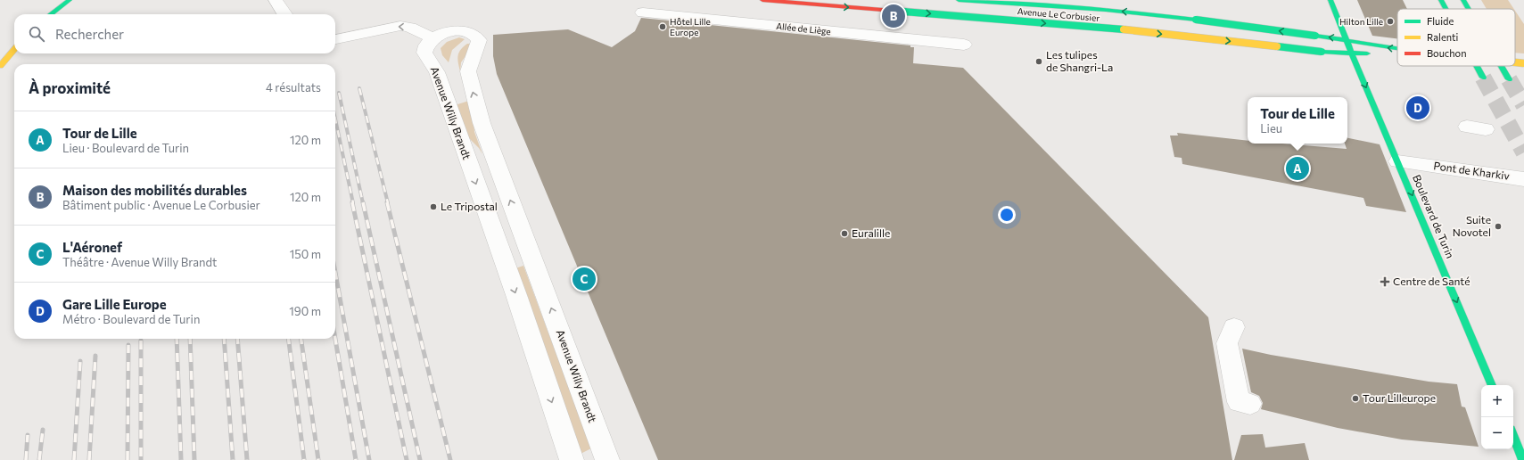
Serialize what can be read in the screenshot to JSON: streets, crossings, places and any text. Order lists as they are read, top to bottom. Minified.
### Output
{"streets":{"main road":["Avenue Le Corbusier","Boulevard de Turin"],"street":["Allée de Liège","Avenue Willy Brandt","Pont de Kharkiv"]},"crossings":[["Avenue Le Corbusier","Boulevard de Turin"],["Pont de Kharkiv","Boulevard de Turin"]],"one_way":["Boulevard de Turin"],"places":{"other":["Hilton Lille","Hôtel Lille Europe","Les tulipes de Shangri-La","Le Tripostal","Suite Novotel","Euralille","Tour Lilleurope"],"health":["Centre de Santé"]},"legend":["Fluide","Ralenti","Bouchon"],"page":{"pins":["B","D","A","C"],"search":"Rechercher","heading":["À proximité","4 résultats"],"popup":["Tour de Lille","Lieu"],"list":[{"mark":"A","name":"Tour de Lille","note":"Lieu · Boulevard de Turin","value":"120 m"},{"mark":"B","name":"Maison des mobilités durables","note":"Bâtiment public · Avenue Le Corbusier","value":"120 m"},{"mark":"C","name":"L'Aéronef","note":"Théâtre · Avenue Willy Brandt","value":"150 m"},{"mark":"D","name":"Gare Lille Europe","note":"Métro · Boulevard de Turin","value":"190 m"}],"map_buttons":["+","−"]}}
